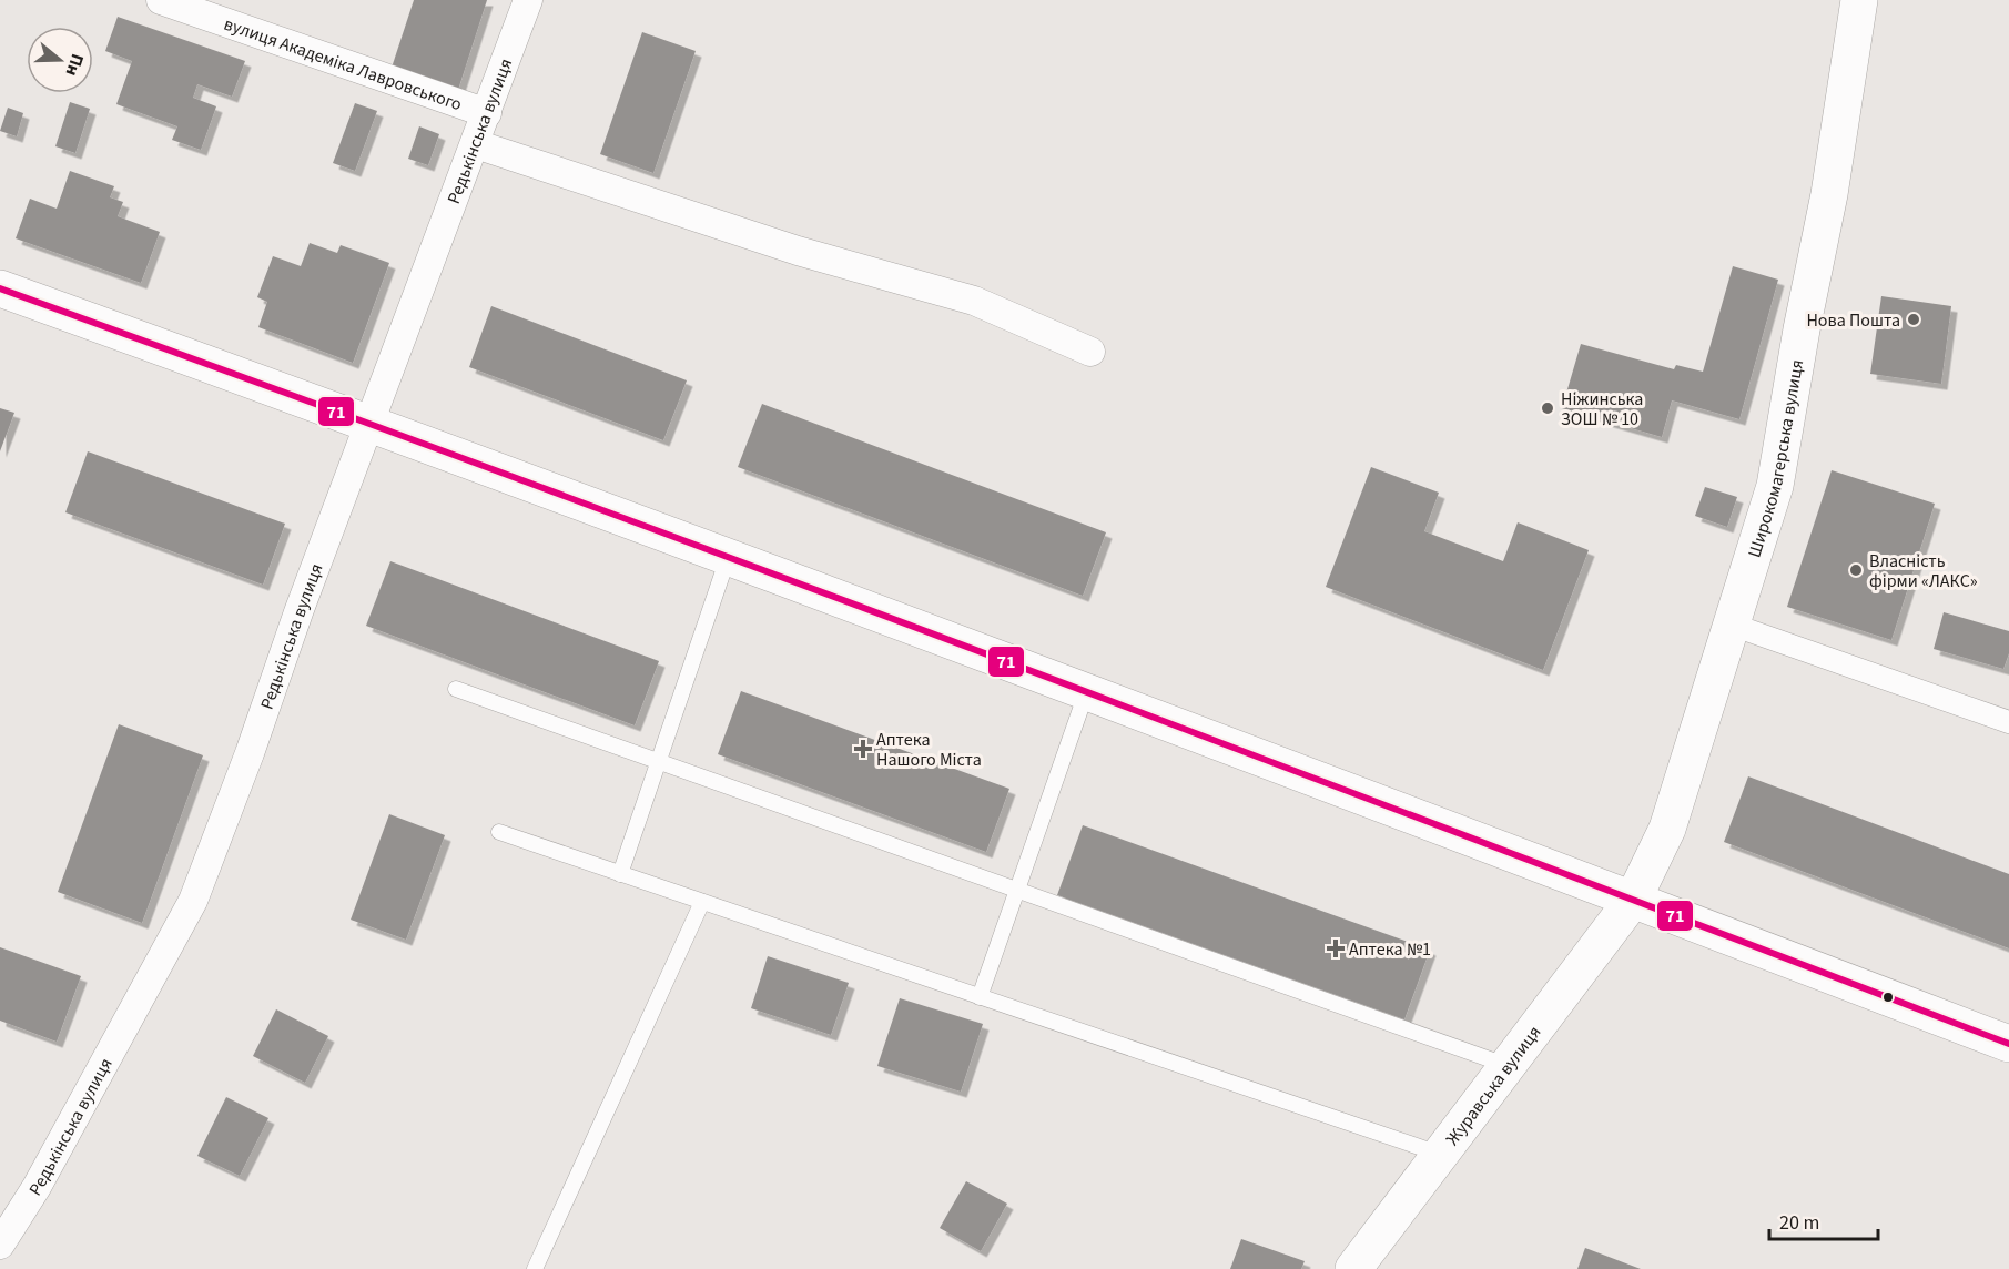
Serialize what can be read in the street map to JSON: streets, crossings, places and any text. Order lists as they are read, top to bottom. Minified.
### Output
{"streets":{"main road":["Широкомагерська вулиця","Журавська вулиця"],"street":["вулиця Академіка Лавровського","Редькінська вулиця"]},"crossings":[["вулиця Академіка Лавровського","Редькінська вулиця"],["Широкомагерська вулиця","Журавська вулиця"]],"places":{"other":["Нова Пошта","Ніжинська ЗОШ № 10","Власність фірми «ЛАКС»"],"health":["Аптека Нашого Міста","Аптека №1"]},"lines":["transit line 71"],"scale_bar":"20 m","north":"right"}
